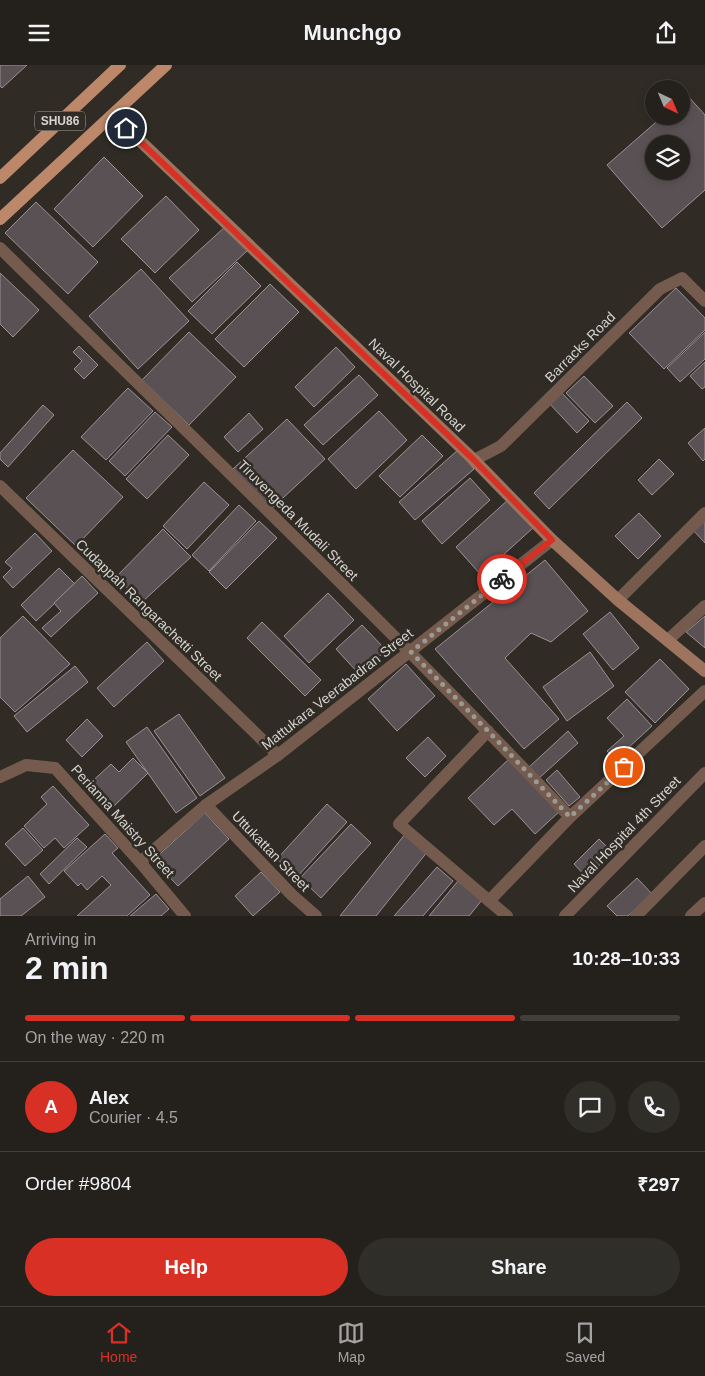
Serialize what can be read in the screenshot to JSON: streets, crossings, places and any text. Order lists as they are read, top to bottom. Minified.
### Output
{"streets":{"main road":["SHU86"],"street":["Barracks Road","Naval Hospital Road","Tiruvengeda Mudali Street","Cudappah Rangarachetti Street","Mattukara Veerabadran Street","Perianna Maistry Street","Naval Hospital 4th Street","Uttukattan Street"]},"crossings":[["SHU86","Naval Hospital Road"],["Barracks Road","Naval Hospital Road"],["Naval Hospital Road","Mattukara Veerabadran Street"],["Tiruvengeda Mudali Street","Mattukara Veerabadran Street"],["Cudappah Rangarachetti Street","Mattukara Veerabadran Street"],["Mattukara Veerabadran Street","Perianna Maistry Street"],["Mattukara Veerabadran Street","Uttukattan Street"]],"north":"bottom right","page":{"header":"Munchgo","heading":["2 min","Arriving in","10:28–10:33"],"panel":["Alex","Courier · 4.5","Order #9804","₹297"],"bar":"On the way · 220 m","round":"A","buttons":["Help","Share"],"tabs":["Home","Map","Saved"]}}
